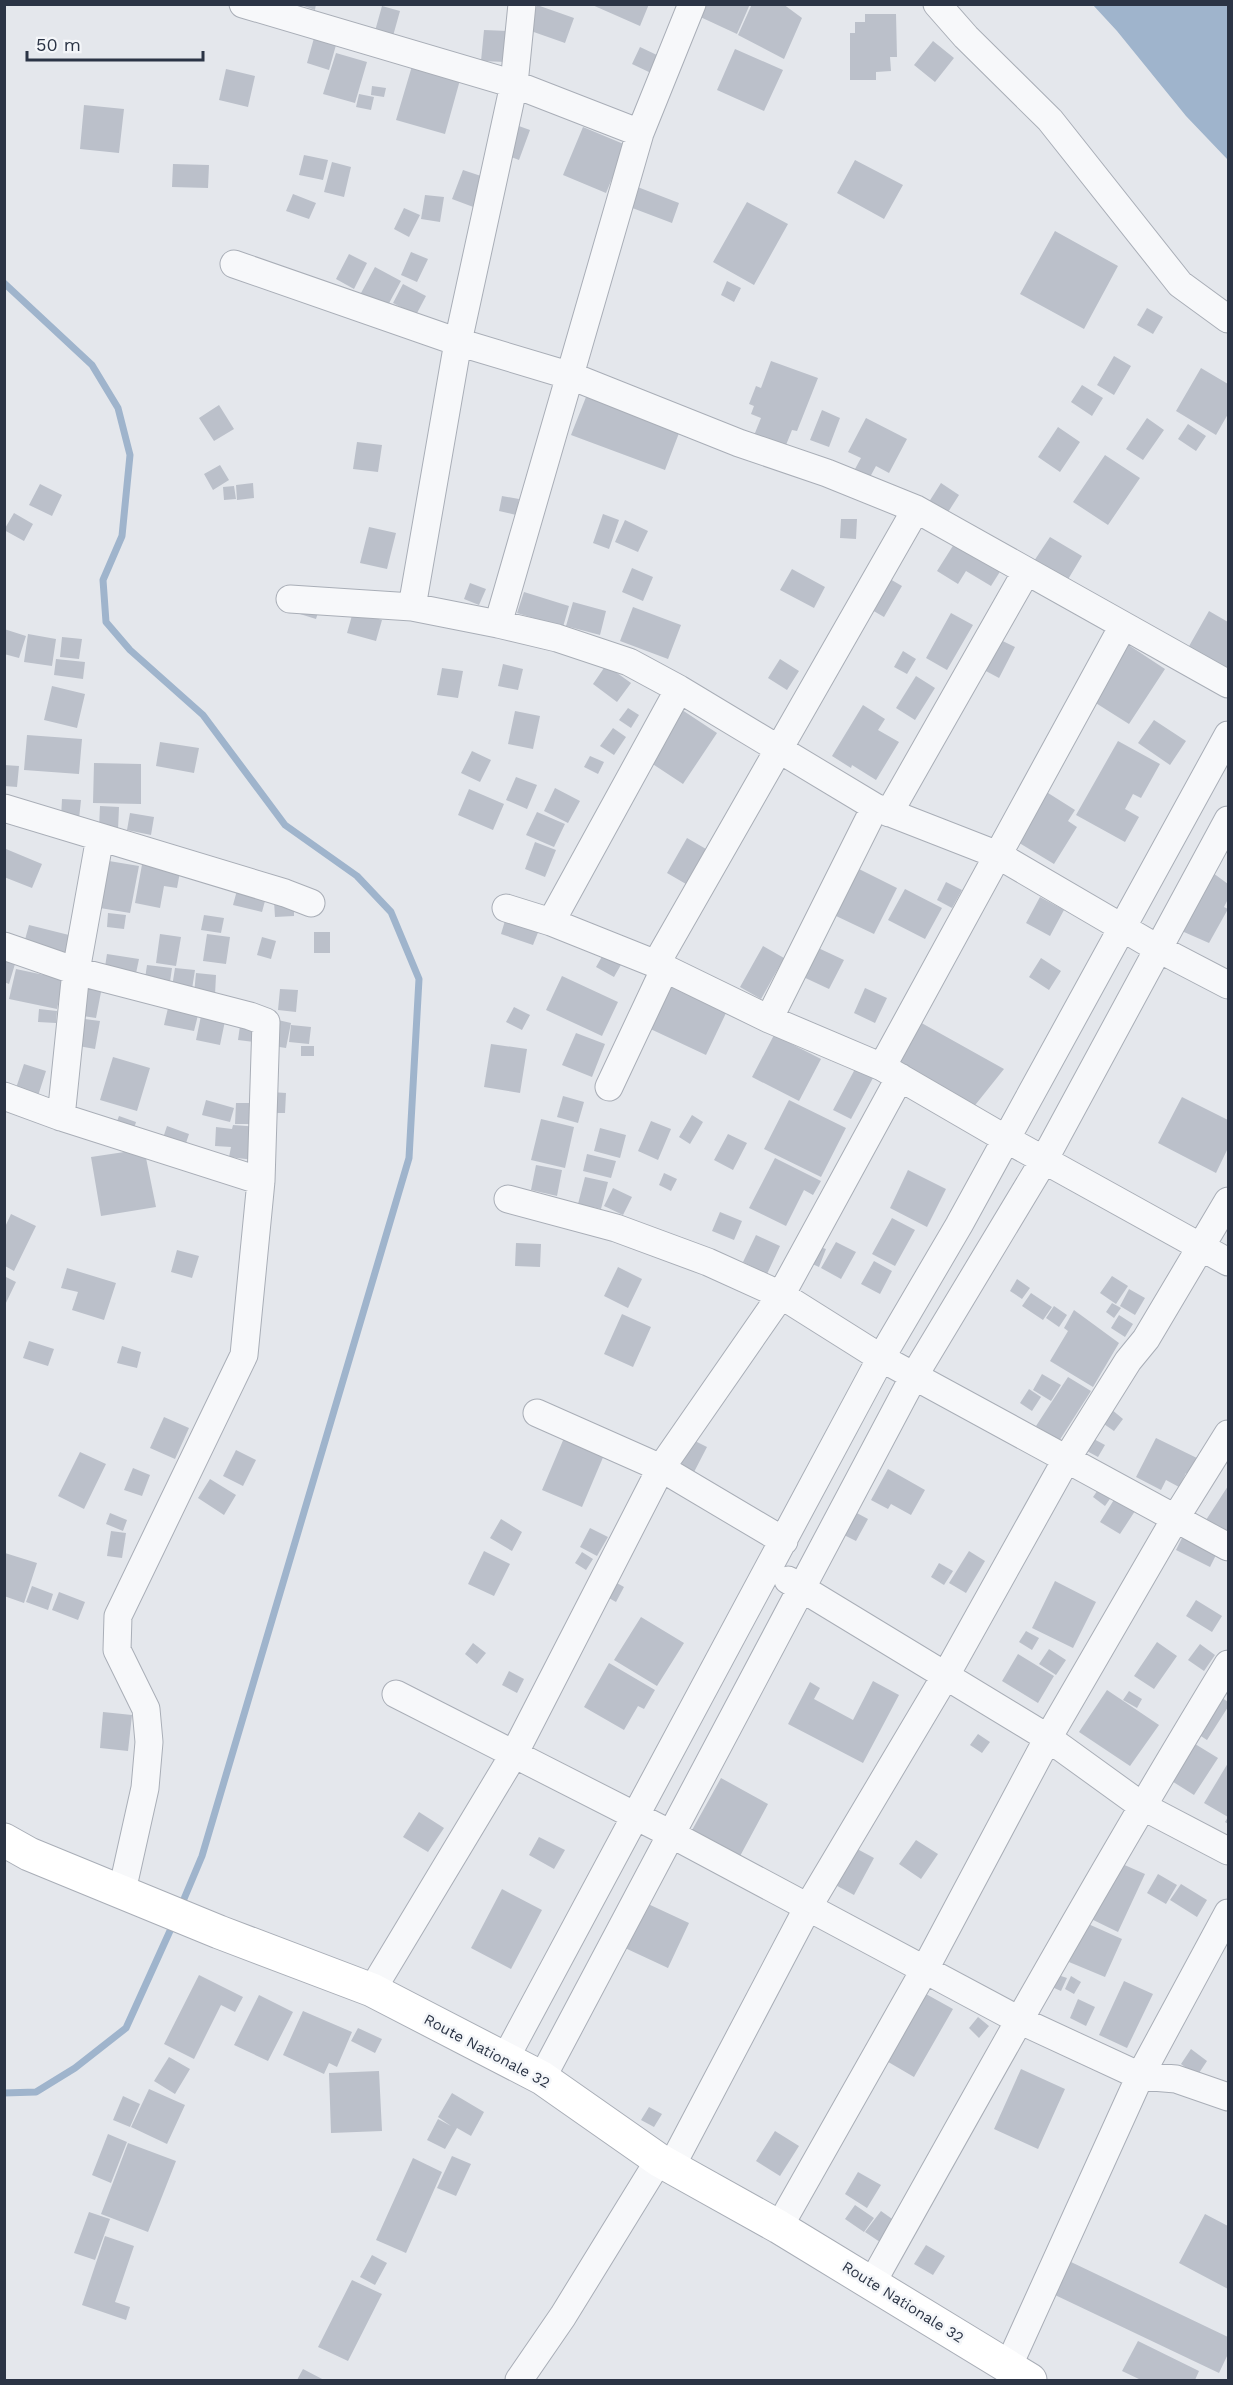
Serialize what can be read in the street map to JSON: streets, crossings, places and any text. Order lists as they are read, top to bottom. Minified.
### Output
{"streets":{"street":["Route Nationale 32"]},"scale_bar":"50 m"}
